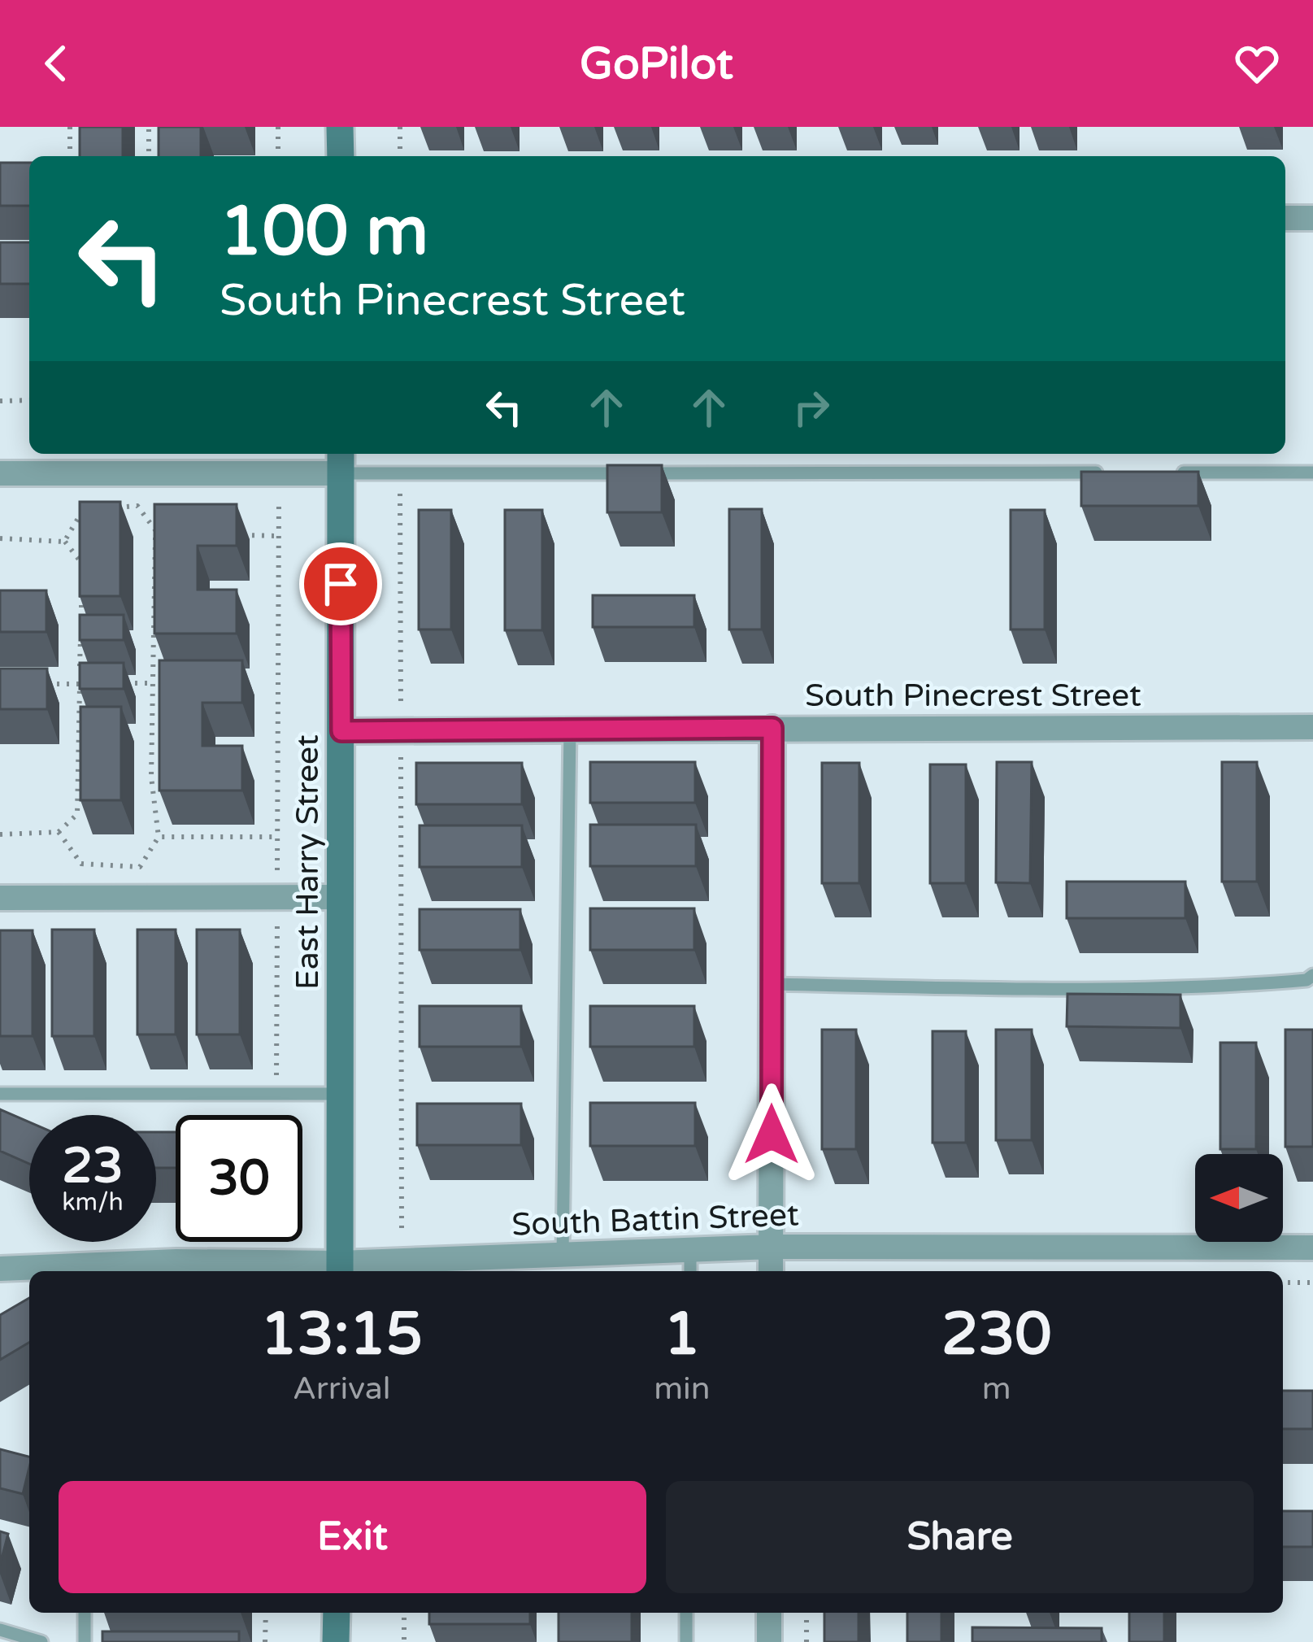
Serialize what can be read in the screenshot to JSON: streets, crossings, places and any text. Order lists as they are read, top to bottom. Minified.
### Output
{"streets":{"main road":["East Harry Street"],"street":["South Pinecrest Street","South Battin Street"]},"crossings":[["South Pinecrest Street","East Harry Street"],["East Harry Street","South Battin Street"]],"north":"left","page":{"header":"GoPilot","turn":["100 m","South Pinecrest Street"],"speed":"23 km/h","limit":"30","eta":["13:15","Arrival","1","min","230","m"],"buttons":["Exit","Share"]}}
